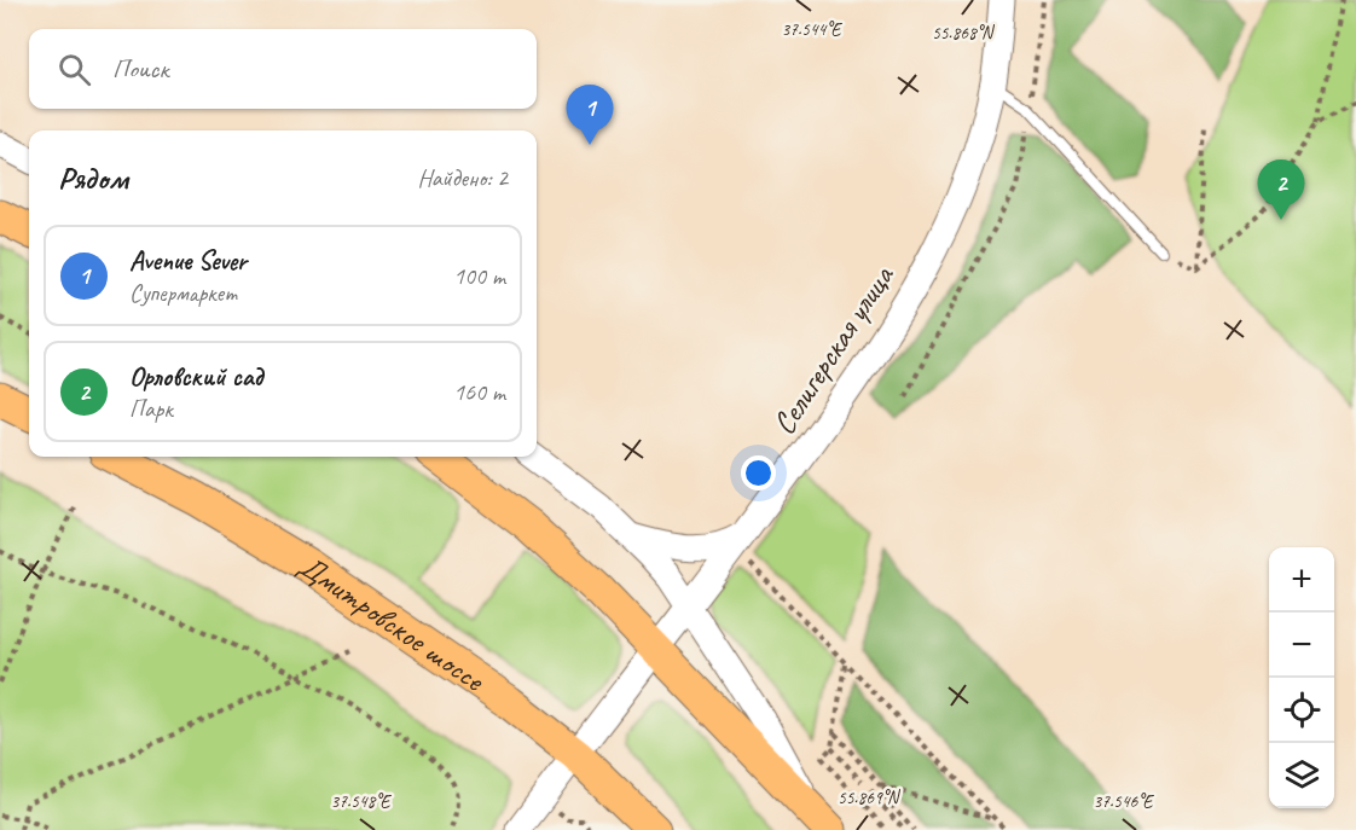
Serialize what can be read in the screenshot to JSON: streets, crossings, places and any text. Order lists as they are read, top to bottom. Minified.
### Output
{"streets":{"main road":["Дмитровское шоссе"],"street":["Селигерская улица"]},"crossings":[["Селигерская улица","Дмитровское шоссе"]],"page":{"search":"Поиск","pins":["1","2"],"heading":["Рядом","Найдено: 2"],"list":[{"mark":"1","name":"Avenue Sever","note":"Супермаркет","value":"100 m"},{"mark":"2","name":"Орловский сад","note":"Парк","value":"160 m"}],"map_buttons":["+","−"]},"coordinates":["37.544°E","55.868°N","55.869°N","37.548°E","37.546°E"]}
